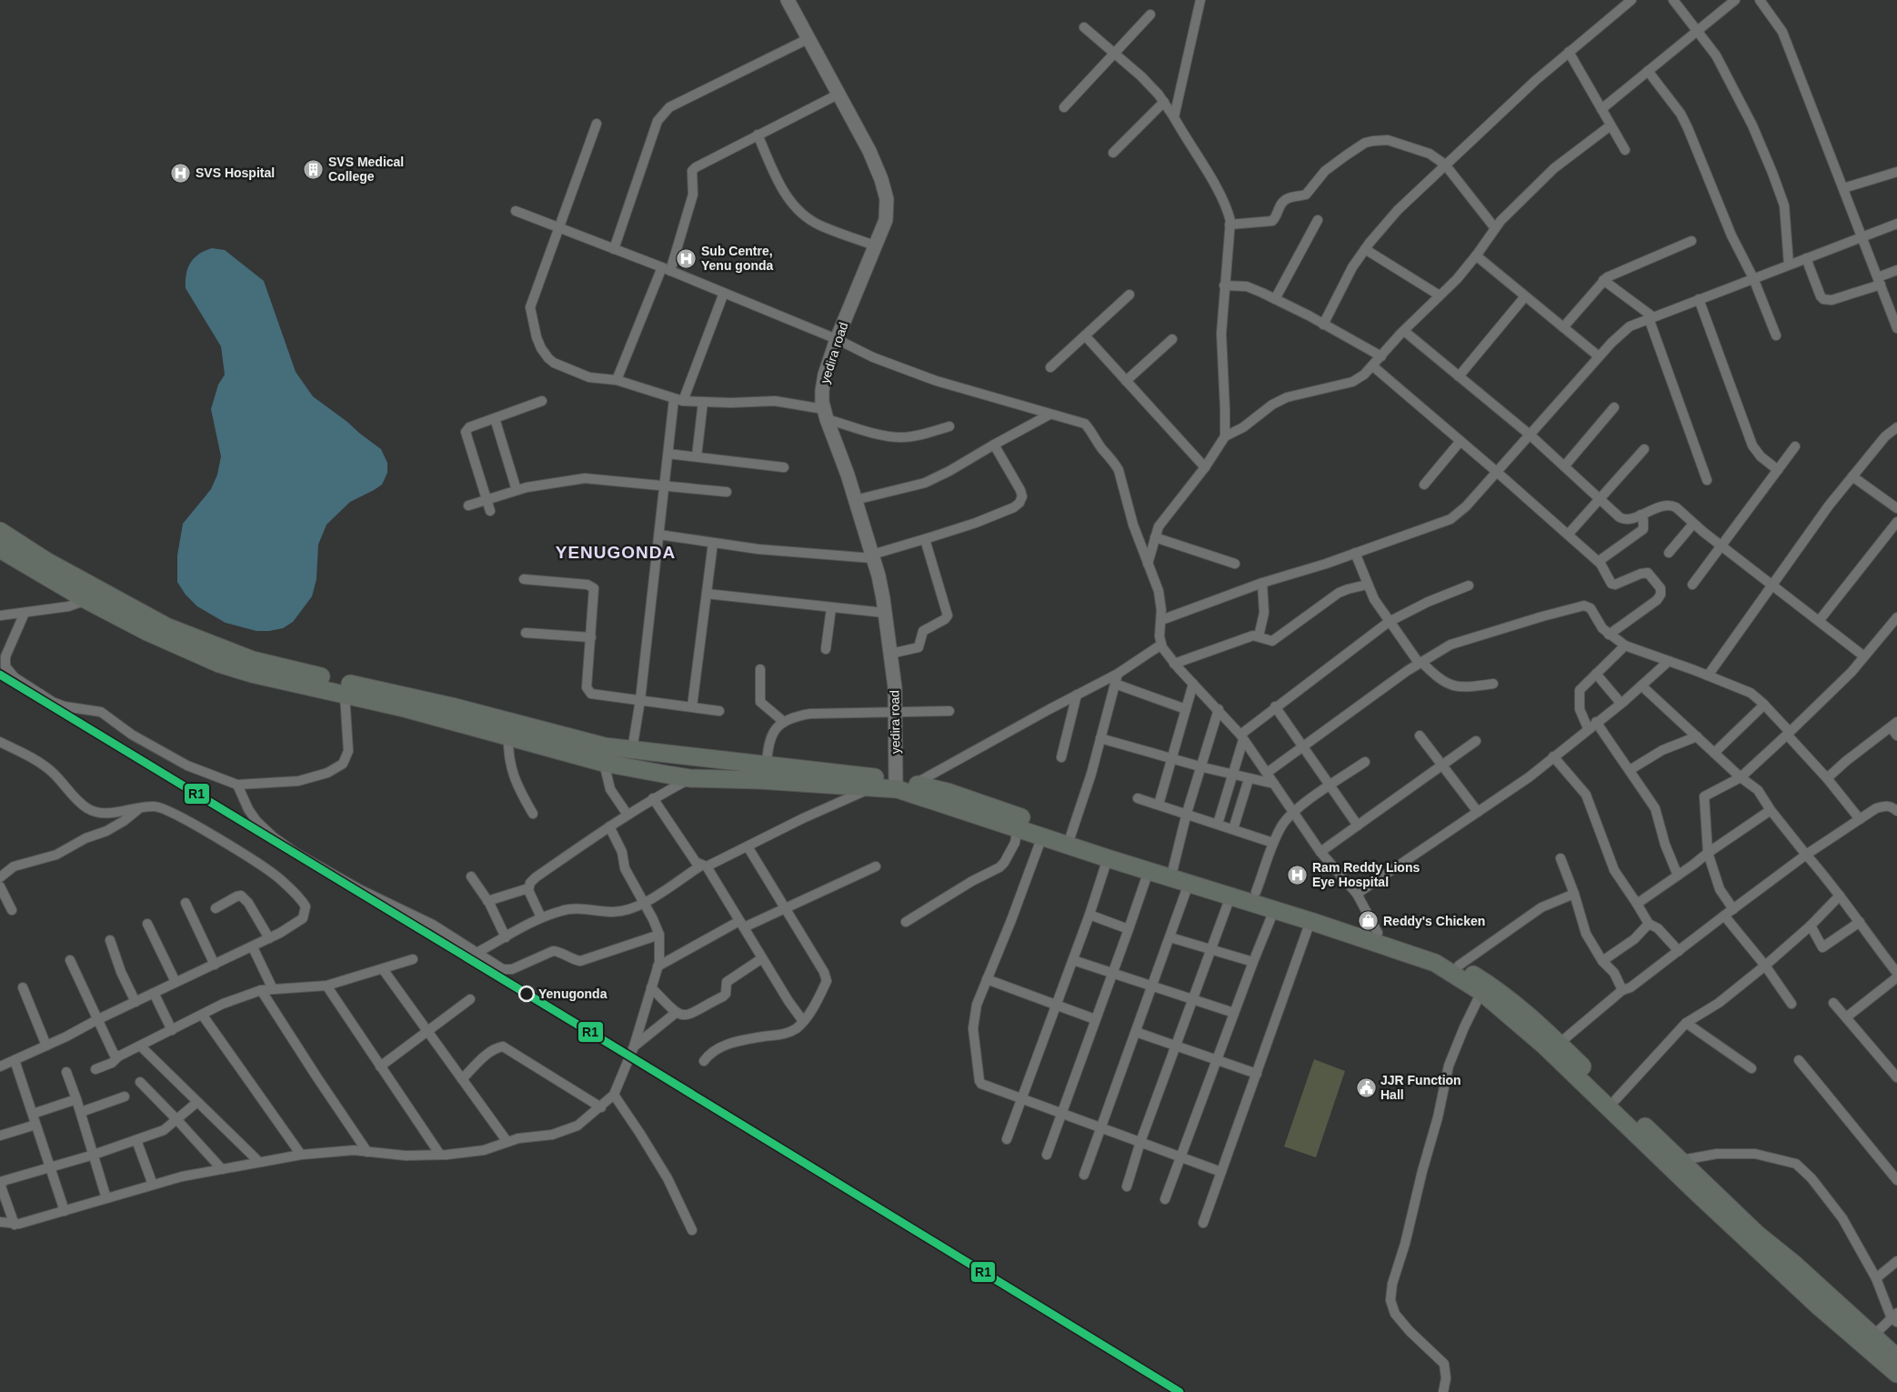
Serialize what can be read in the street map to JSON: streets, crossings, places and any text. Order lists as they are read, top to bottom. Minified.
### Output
{"streets":{"main road":["yedira road"]},"districts":["YENUGONDA"],"places":{"building":["SVS Medical College"],"hospital":["SVS Hospital","Sub Centre, Yenu gonda","Ram Reddy Lions Eye Hospital"],"shop":["Reddy's Chicken"],"other":["Yenugonda"],"public building":["JJR Function Hall"]},"lines":["transit line R1"]}
